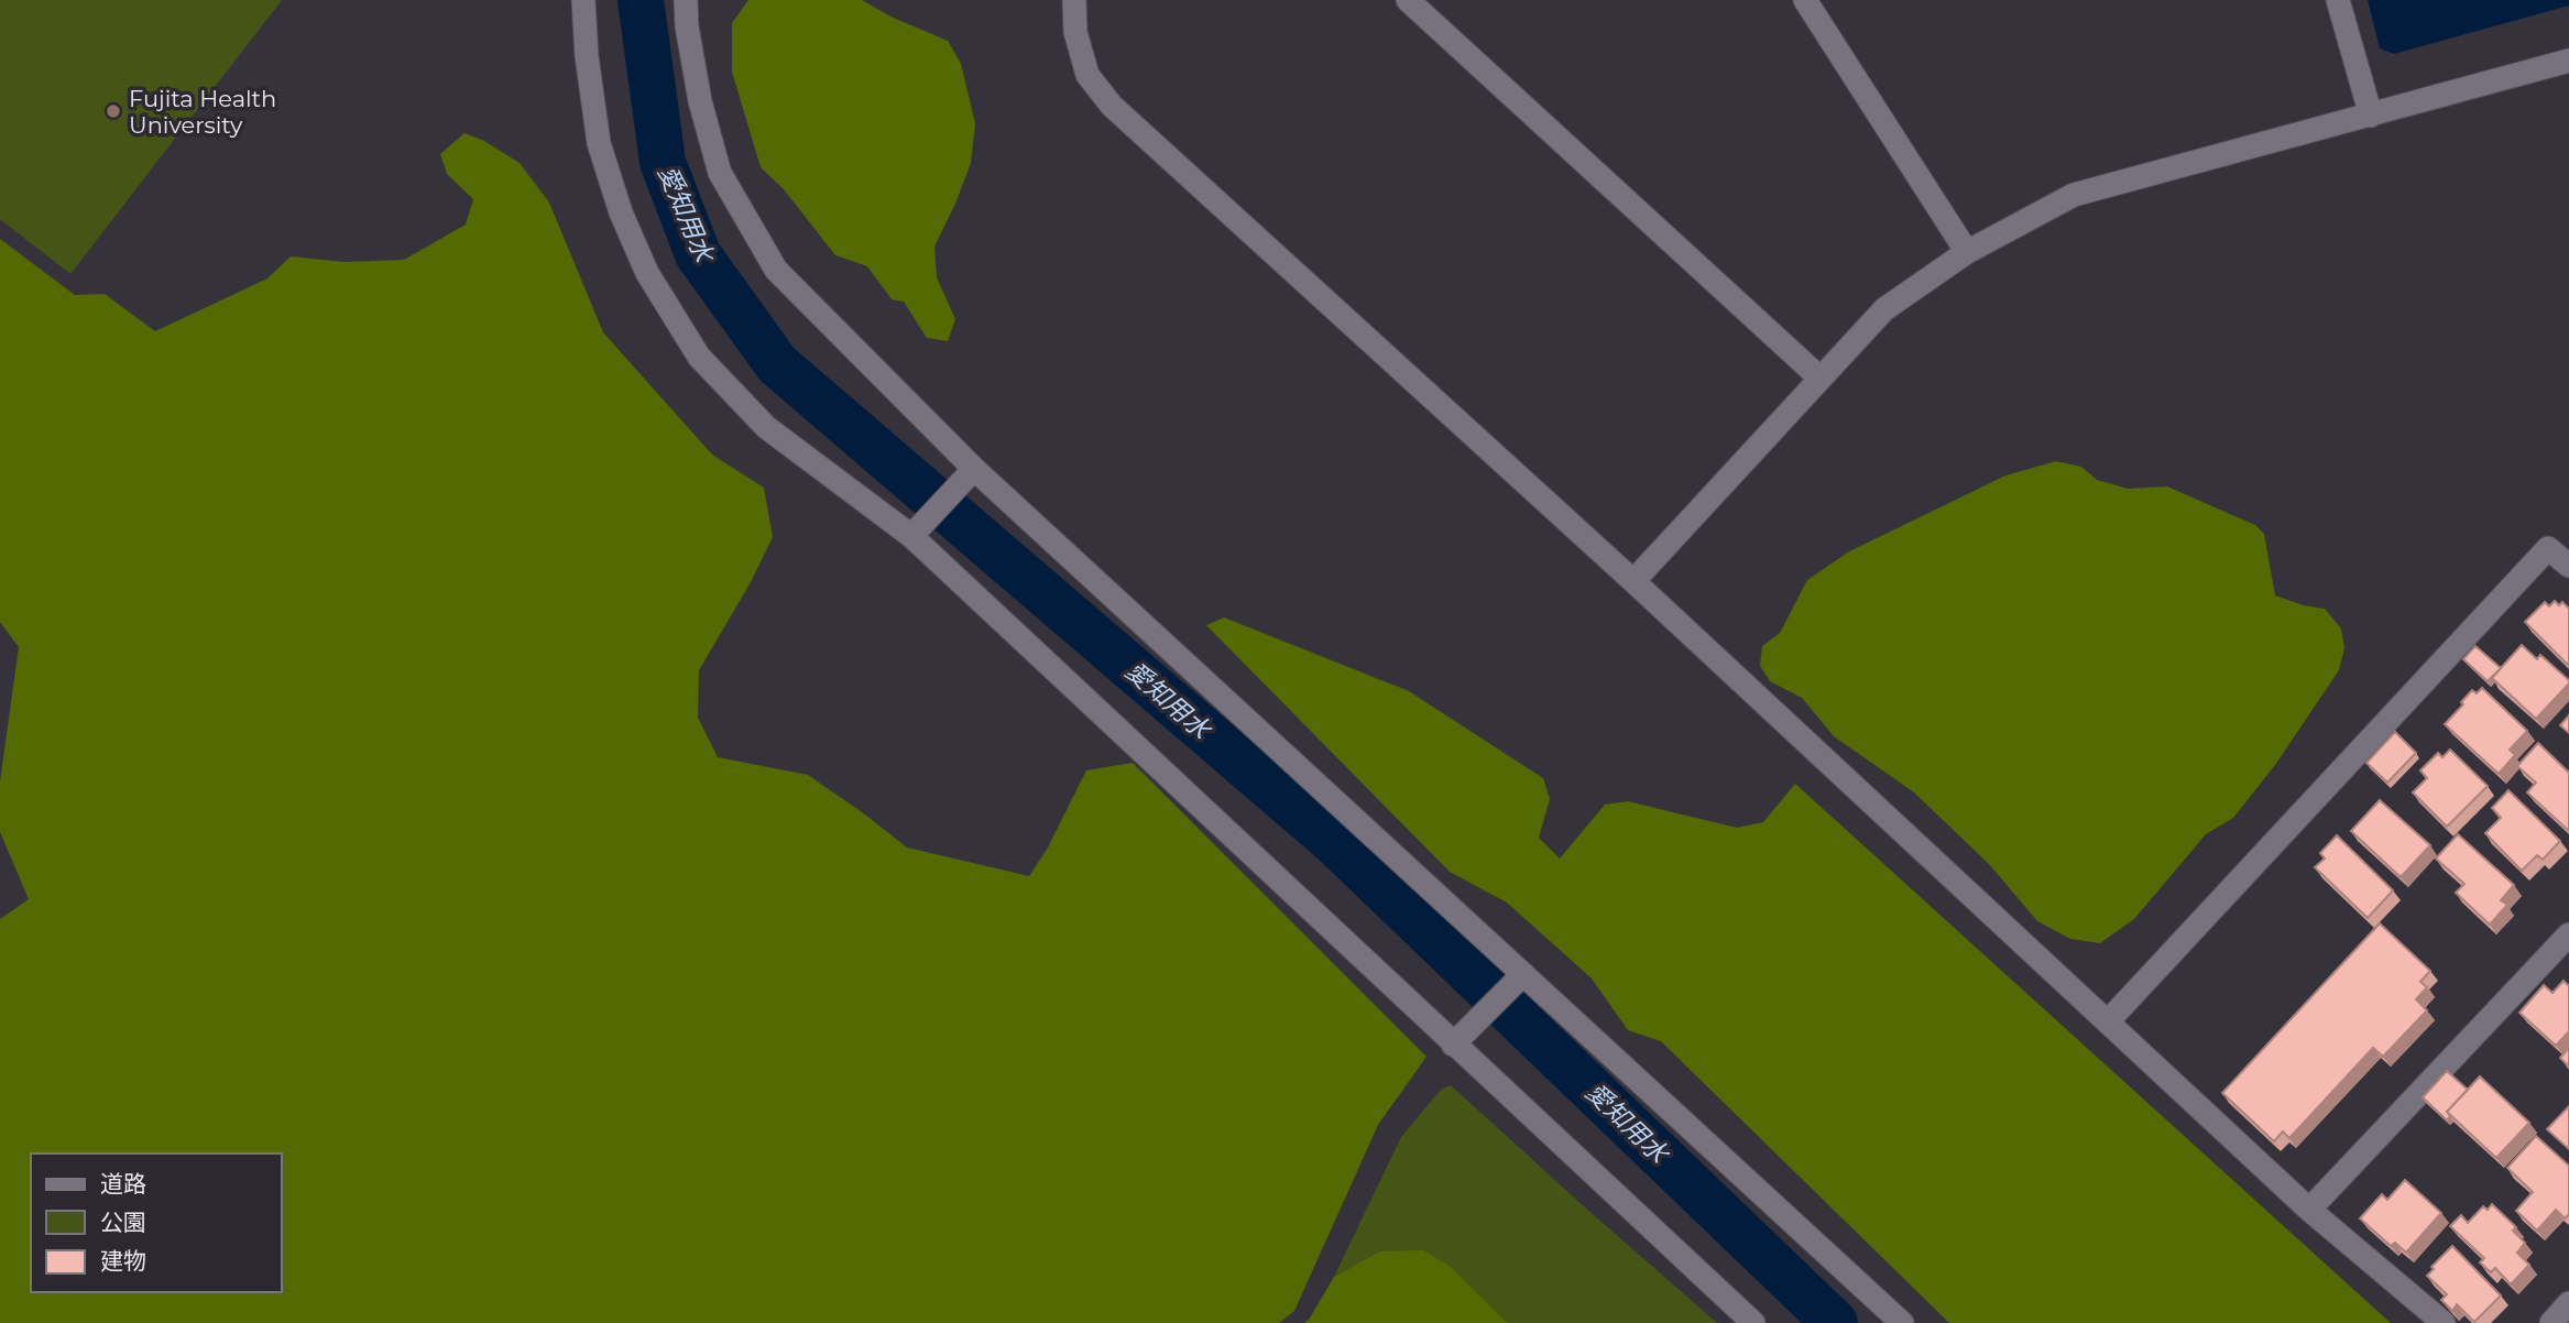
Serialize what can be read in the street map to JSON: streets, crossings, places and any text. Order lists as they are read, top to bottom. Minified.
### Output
{"water":["愛知用水"],"places":["Fujita Health University"],"legend":["道路","公園","建物"]}
